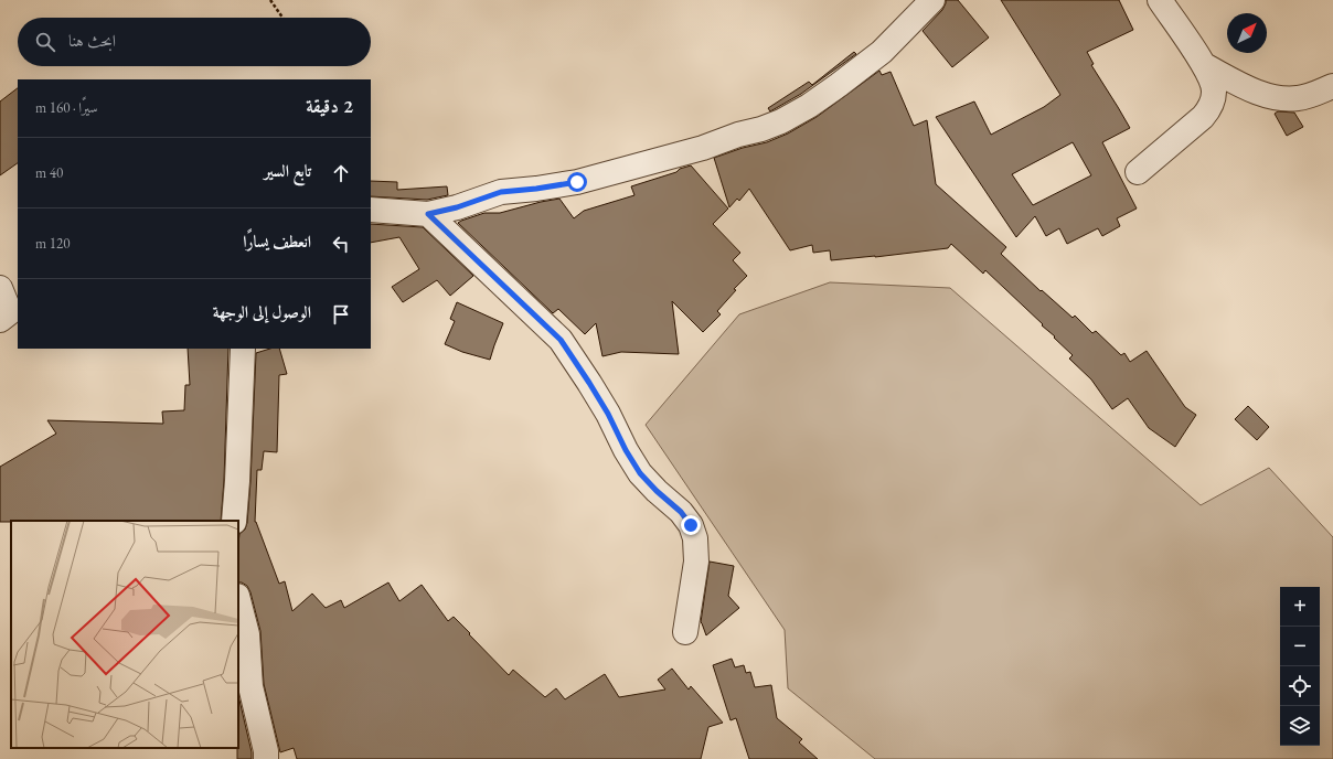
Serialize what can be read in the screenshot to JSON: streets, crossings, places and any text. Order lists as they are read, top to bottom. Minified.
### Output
{"north":"top right","page":{"search":"ابحث هنا","heading":["2 دقيقة","سيرًا · 160 m"],"list":[["تابع السير","40 m"],["انعطف يسارًا","120 m"],"الوصول إلى الوجهة"],"map_buttons":["+","−"]}}
